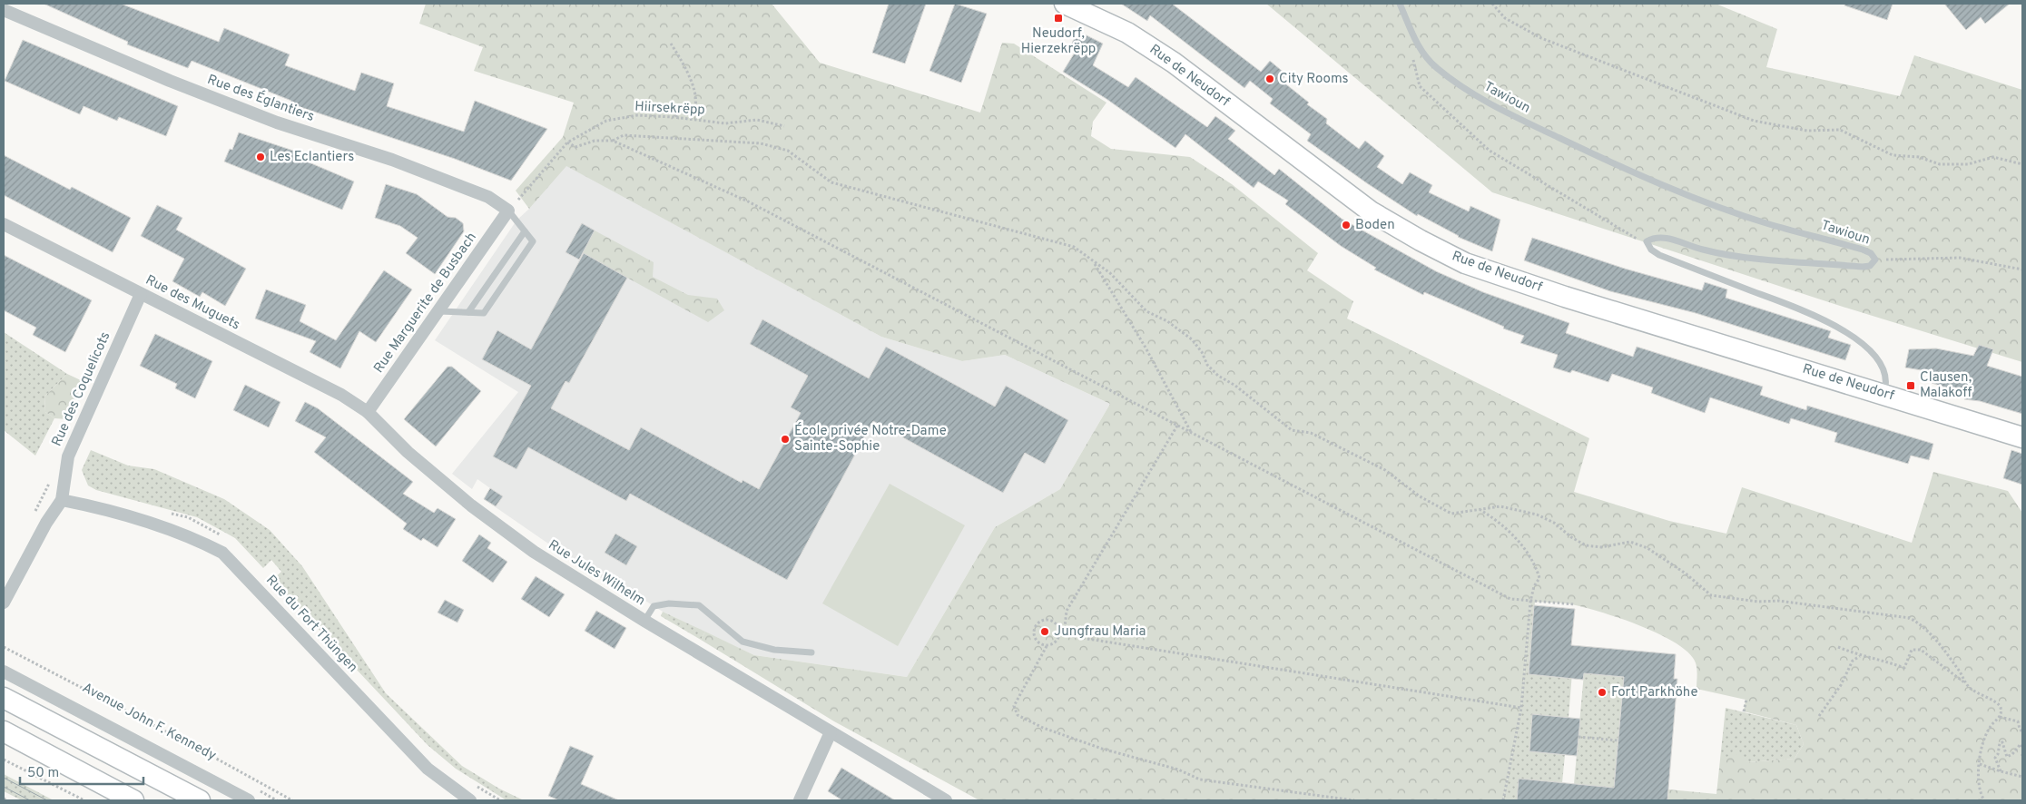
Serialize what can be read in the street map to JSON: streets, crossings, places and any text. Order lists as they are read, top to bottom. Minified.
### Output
{"streets":{"main road":["Rue de Neudorf"],"street":["Rue des Églantiers","Rue des Muguets","Rue Marguerite de Busbach","Rue des Coquelicots","Rue Jules Wilhelm","Rue du Fort Thüngen","Avenue John F. Kennedy"],"lane":["Tawioun"],"path":["Hiirsekrëpp"]},"crossings":[["Rue des Églantiers","Hiirsekrëpp"],["Rue des Églantiers","Rue Marguerite de Busbach"],["Hiirsekrëpp","Rue Marguerite de Busbach"],["Rue des Muguets","Rue Marguerite de Busbach"],["Rue des Muguets","Rue des Coquelicots"],["Rue des Muguets","Rue Jules Wilhelm"],["Rue Marguerite de Busbach","Rue Jules Wilhelm"],["Rue des Coquelicots","Rue du Fort Thüngen"]],"places":{"transit":["Neudorf, Hierzekrëpp","Clausen, Malakoff"],"other":["City Rooms","Les Eclantiers","Boden","École privée Notre-Dame Sainte-Sophie","Jungfrau Maria","Fort Parkhöhe"]},"scale_bar":"50 m"}
